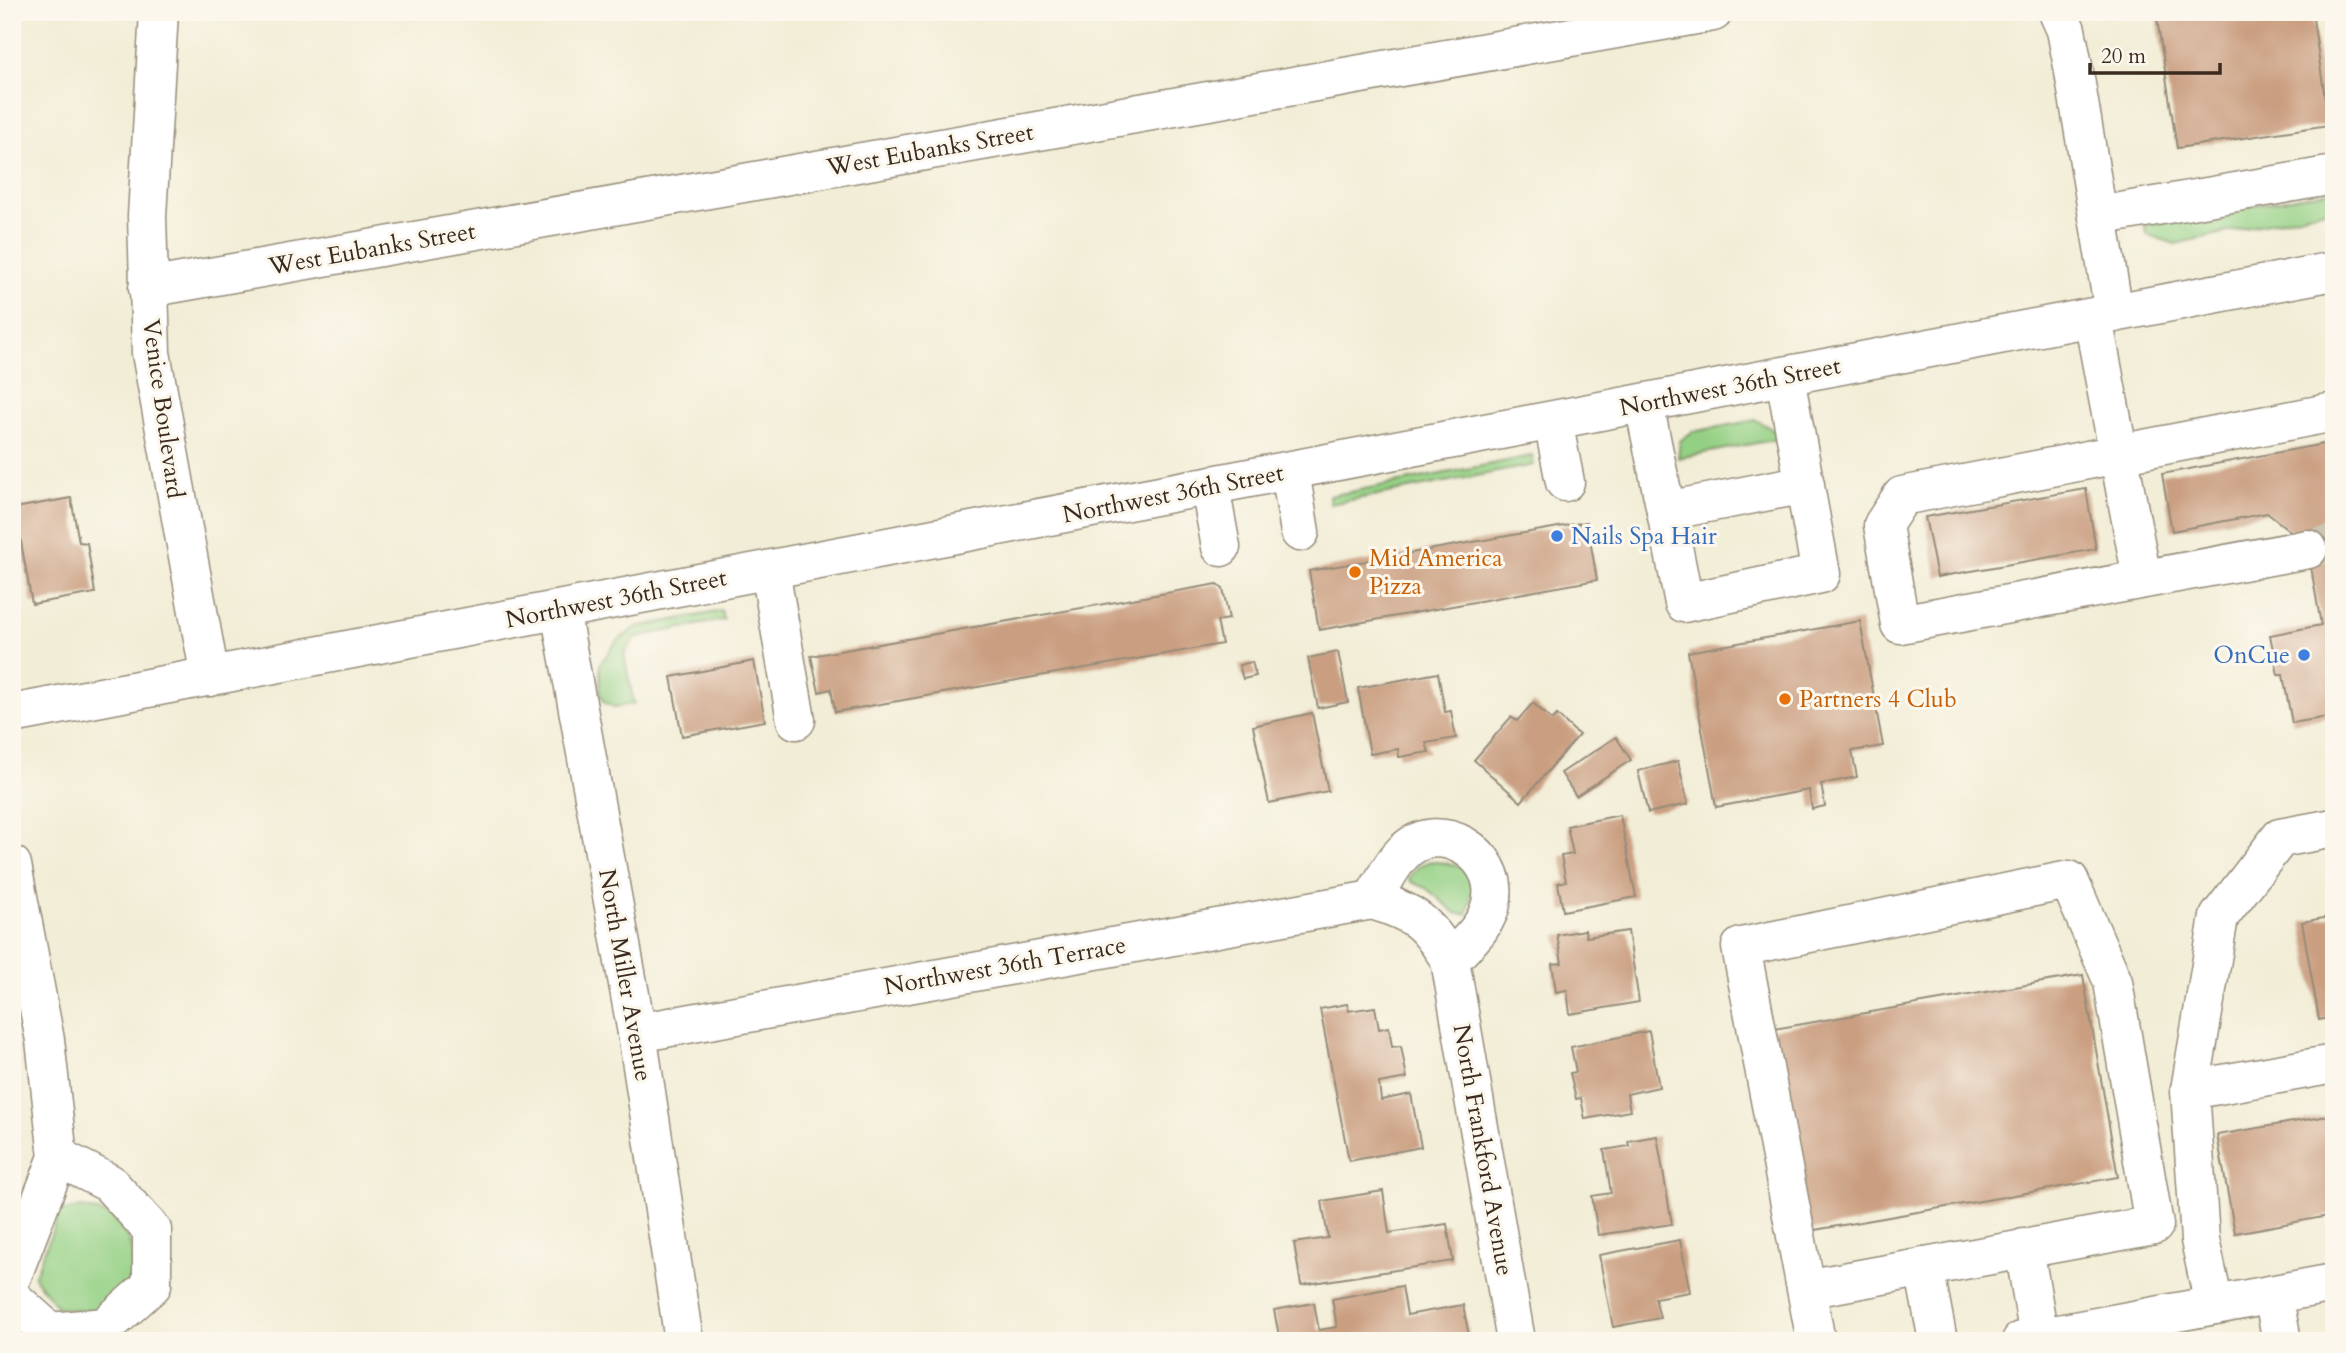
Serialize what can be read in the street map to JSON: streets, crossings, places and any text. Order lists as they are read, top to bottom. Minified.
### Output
{"streets":{"street":["West Eubanks Street","Northwest 36th Street","Venice Boulevard","Northwest 36th Terrace","North Miller Avenue","North Frankford Avenue"]},"crossings":[["West Eubanks Street","Venice Boulevard"],["Northwest 36th Street","Venice Boulevard"],["Northwest 36th Street","North Miller Avenue"],["Northwest 36th Terrace","North Miller Avenue"],["Northwest 36th Terrace","North Frankford Avenue"]],"places":["Nails Spa Hair","Mid America Pizza","OnCue","Partners 4 Club"],"scale_bar":"20 m"}
